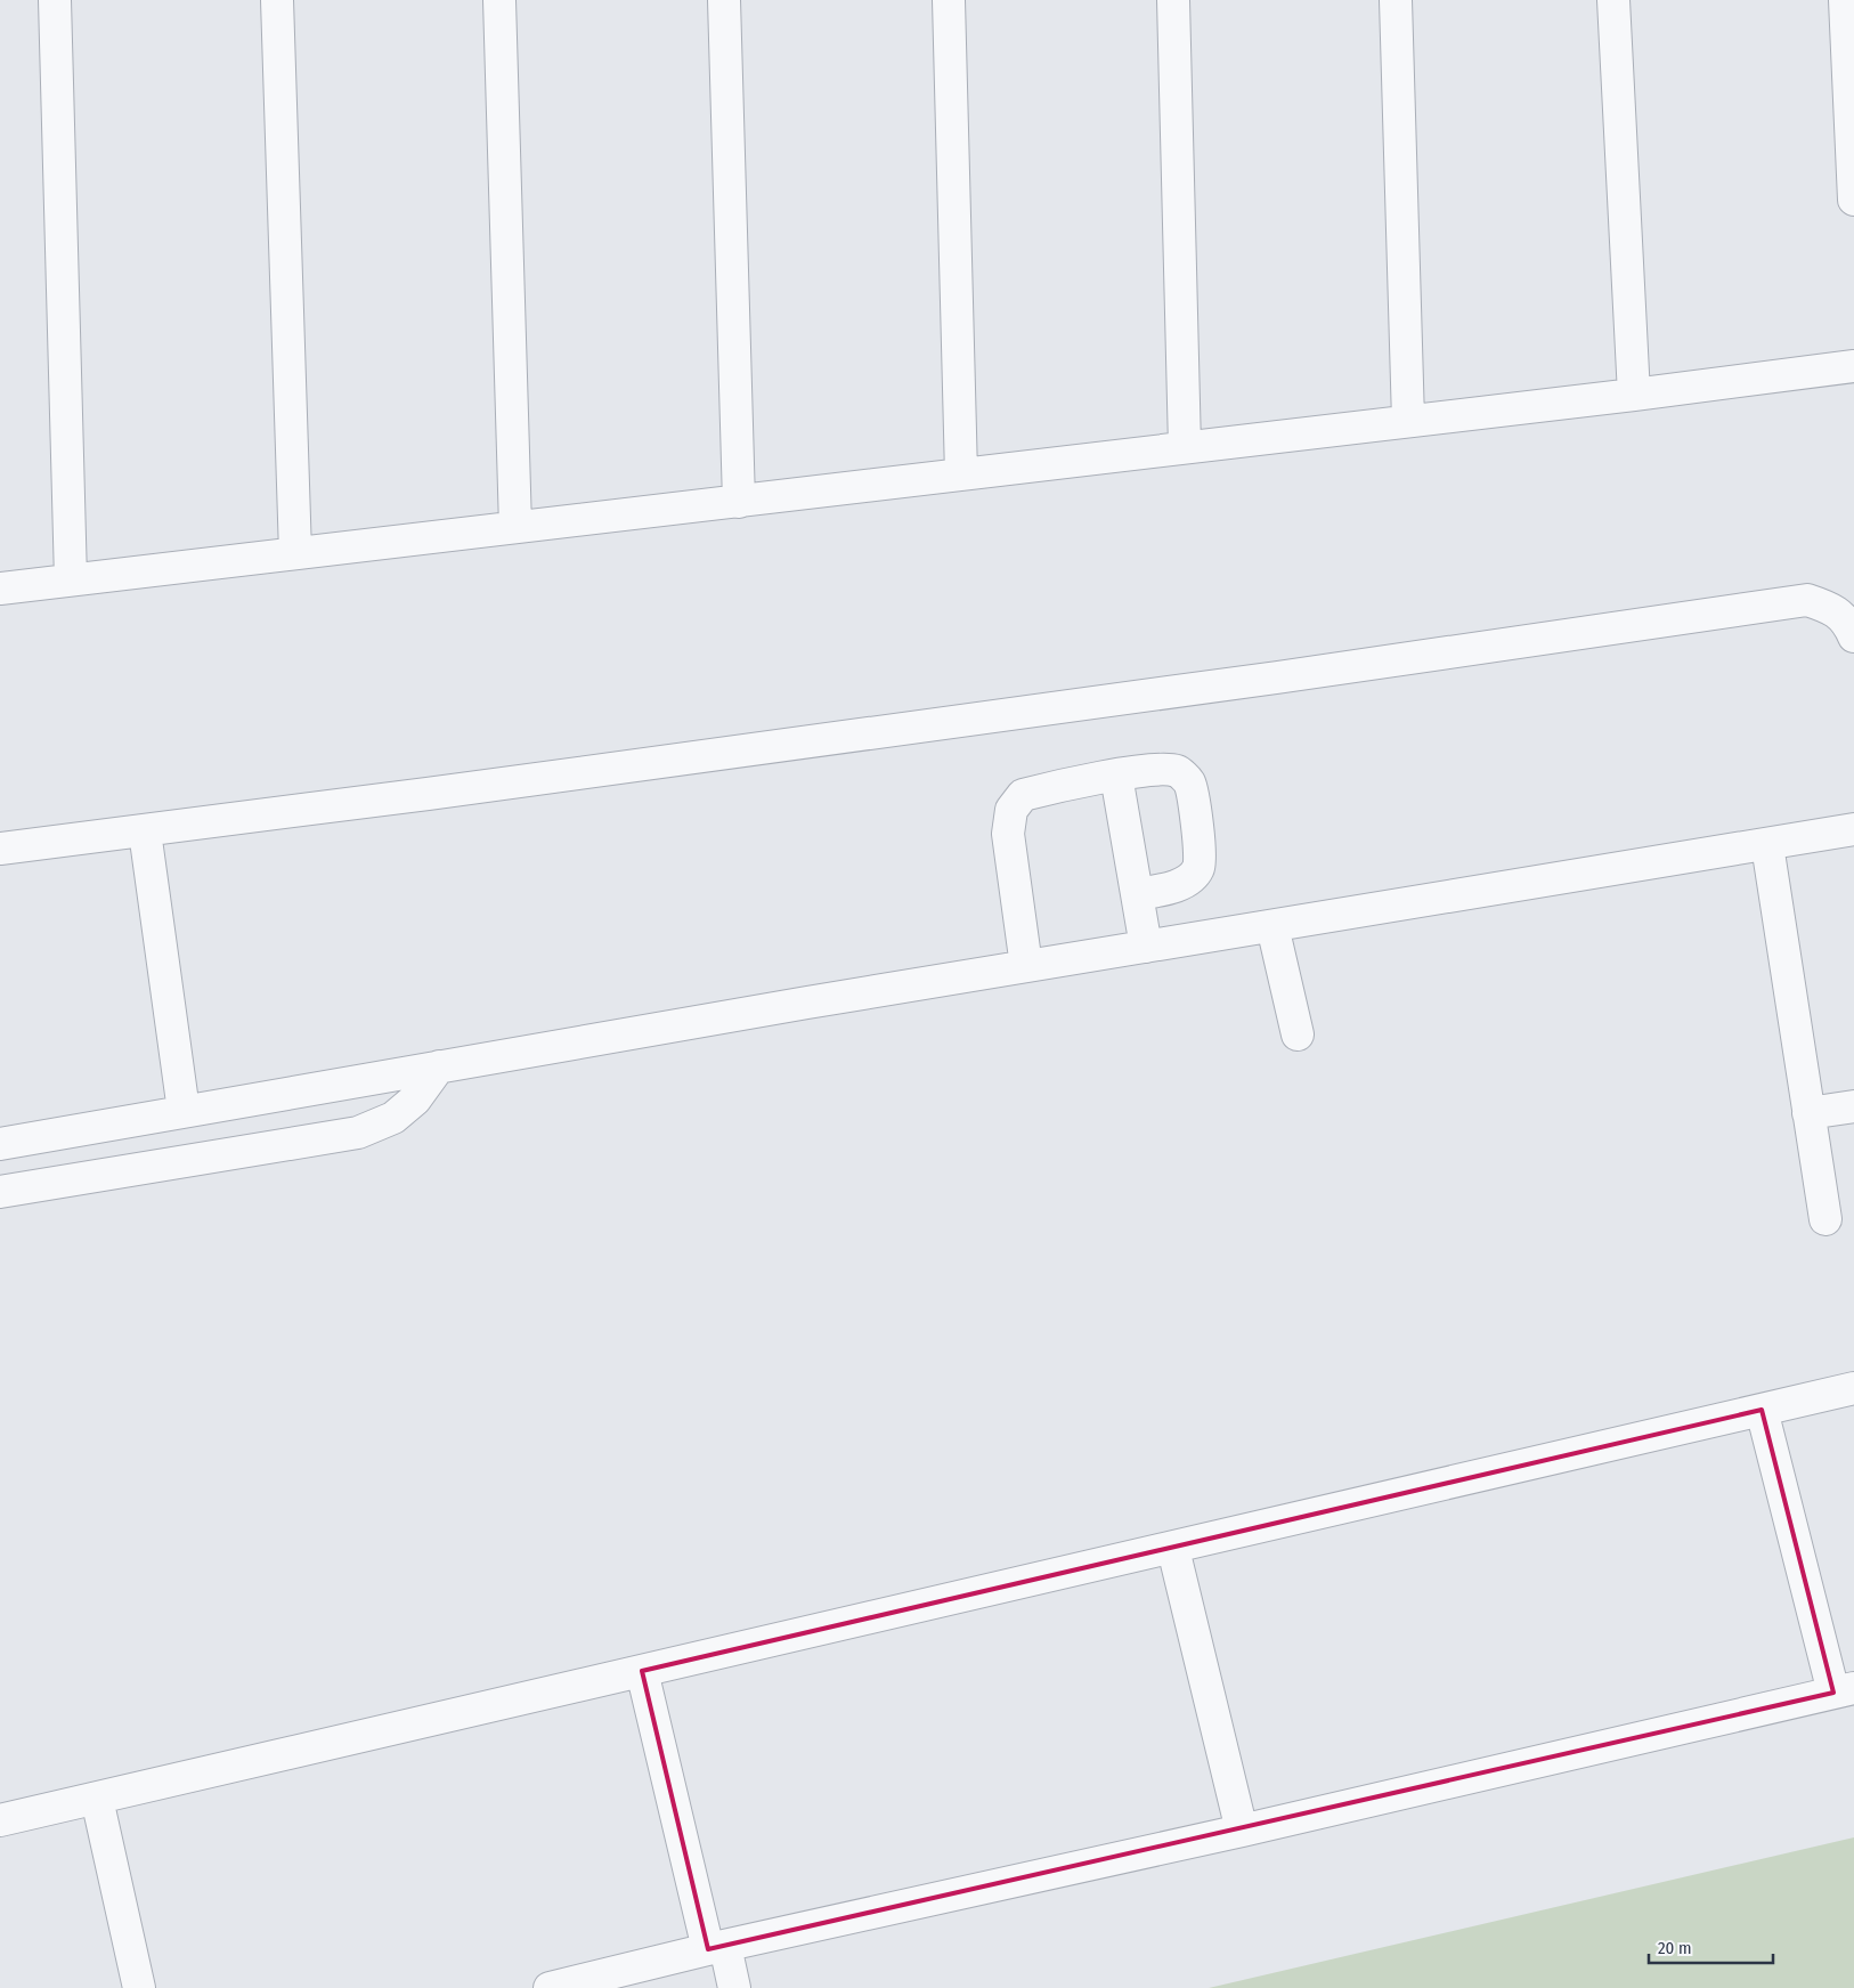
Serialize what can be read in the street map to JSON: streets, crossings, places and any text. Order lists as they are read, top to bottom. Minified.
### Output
{"scale_bar":"20 m"}
